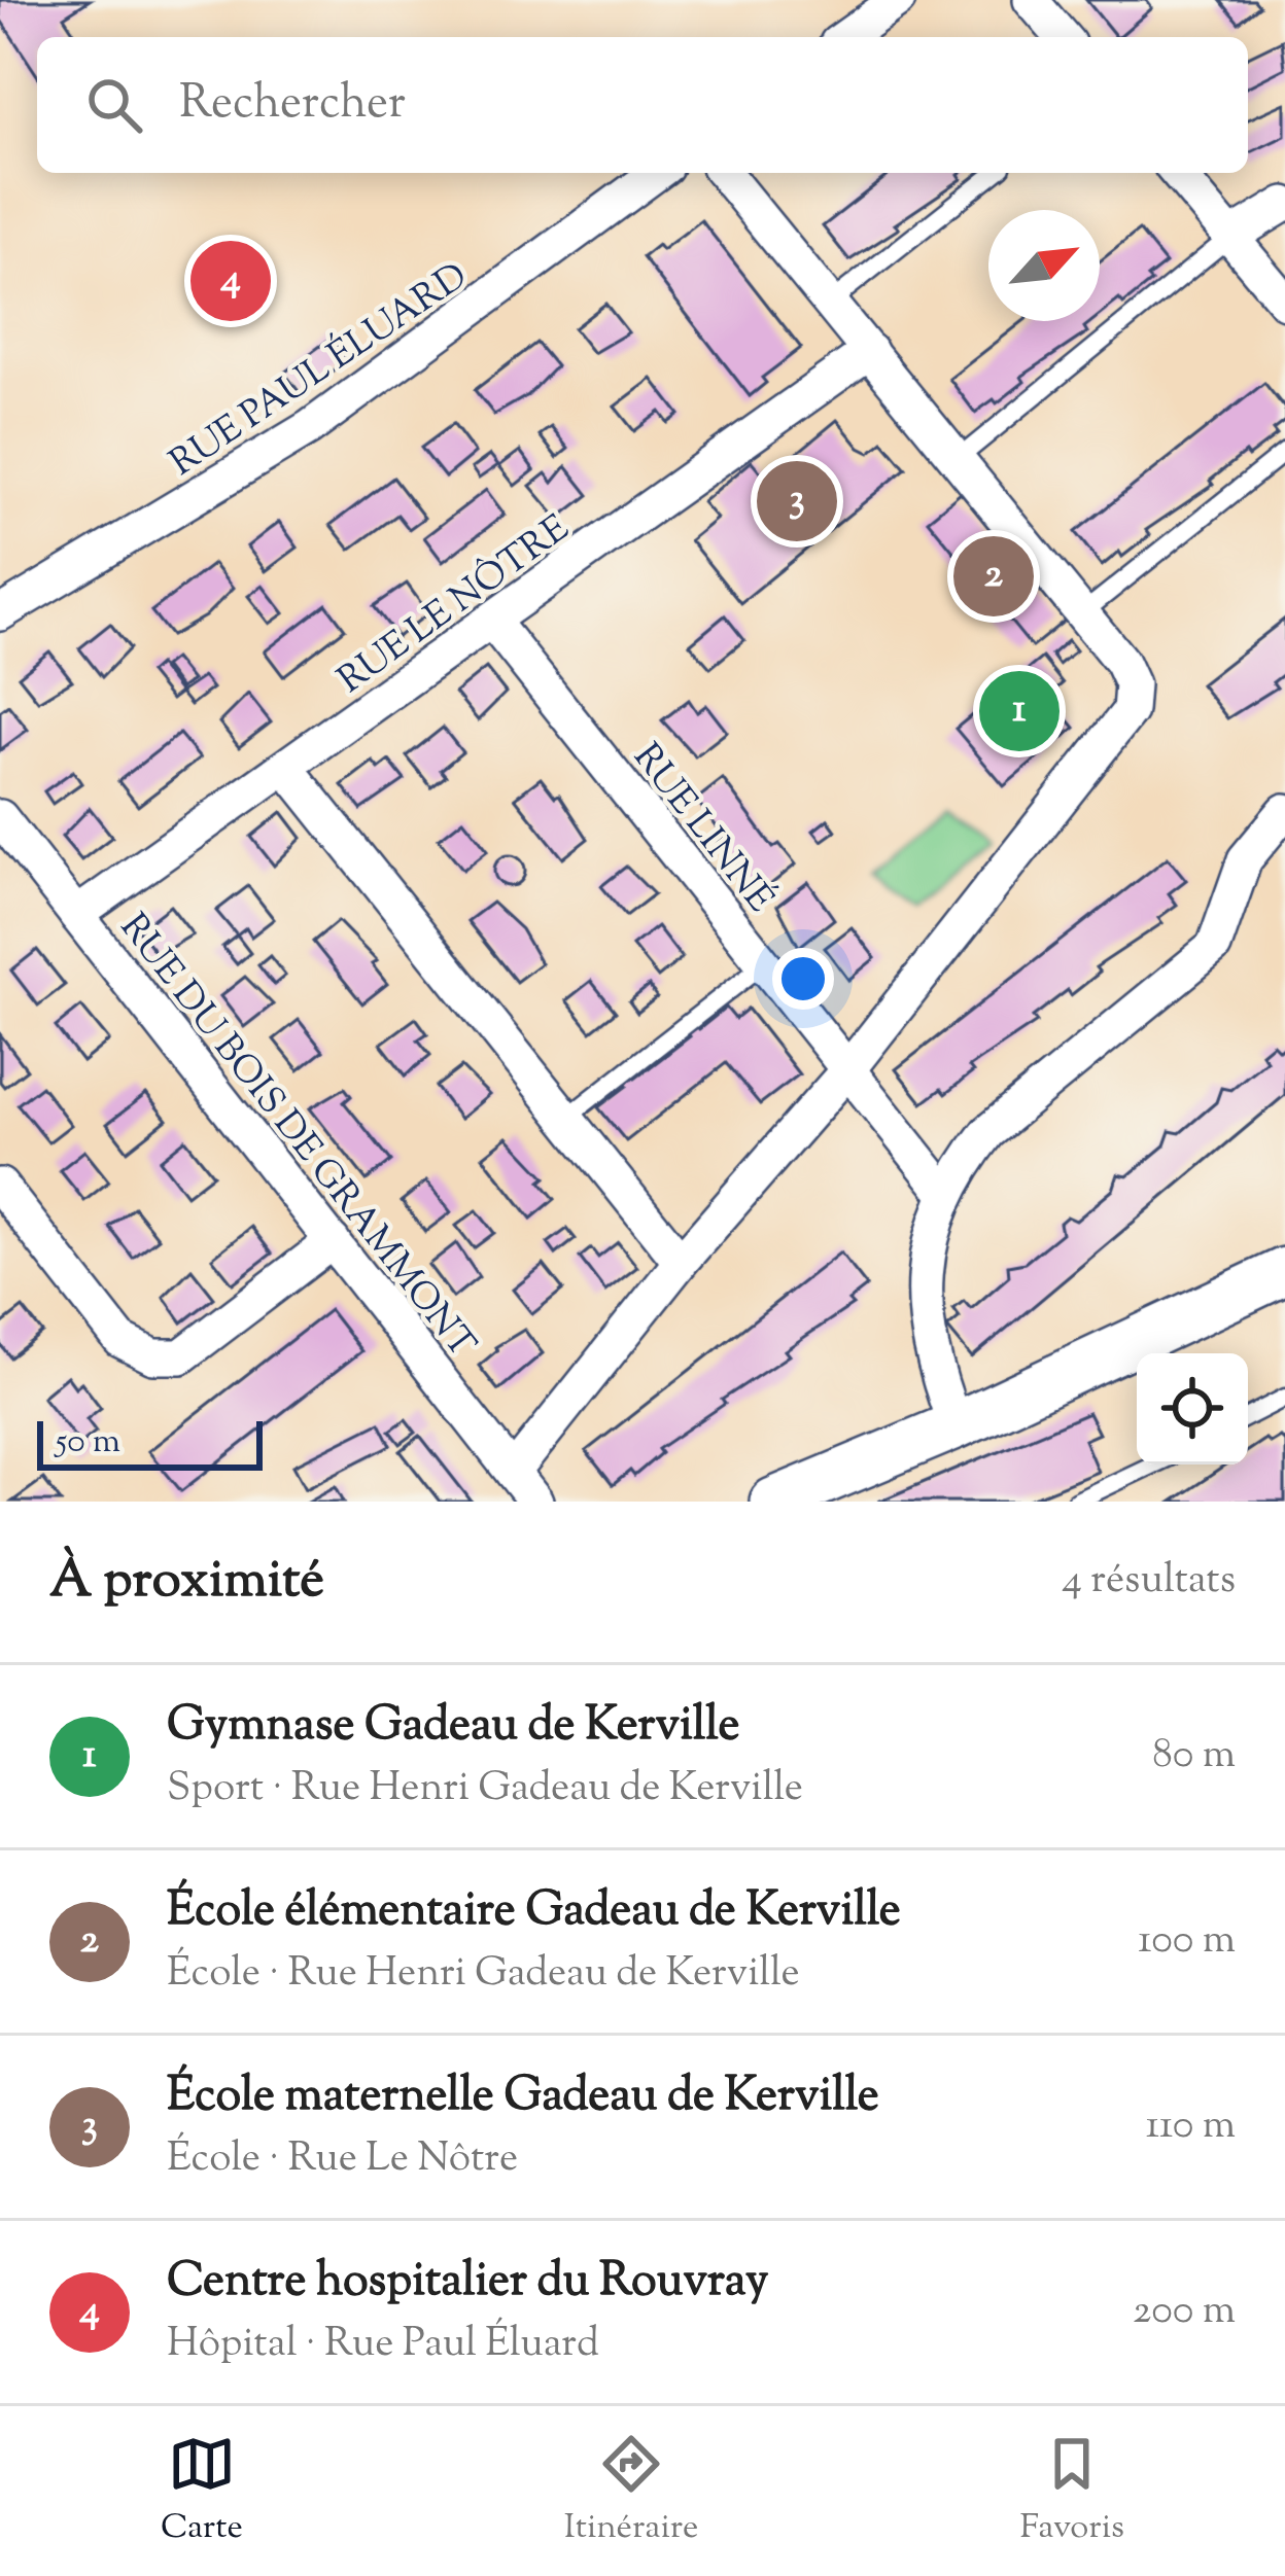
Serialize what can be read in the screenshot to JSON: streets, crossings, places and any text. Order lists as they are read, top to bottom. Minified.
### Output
{"streets":{"street":["RUE PAUL ÉLUARD","RUE LE NÔTRE","RUE LINNÉ","RUE DU BOIS DE GRAMMONT"]},"crossings":[["RUE LE NÔTRE","RUE LINNÉ"],["RUE LE NÔTRE","RUE DU BOIS DE GRAMMONT"]],"scale_bar":"50 m","north":"top right","page":{"search":"Rechercher","pins":["4","3","2","1"],"scale":"50 m","heading":["À proximité","4 résultats"],"list":[{"mark":"1","name":"Gymnase Gadeau de Kerville","note":"Sport · Rue Henri Gadeau de Kerville","value":"80 m"},{"mark":"2","name":"École élémentaire Gadeau de Kerville","note":"École · Rue Henri Gadeau de Kerville","value":"100 m"},{"mark":"3","name":"École maternelle Gadeau de Kerville","note":"École · Rue Le Nôtre","value":"110 m"},{"mark":"4","name":"Centre hospitalier du Rouvray","note":"Hôpital · Rue Paul Éluard","value":"200 m"}],"nav":["Carte","Itinéraire","Favoris"]}}
